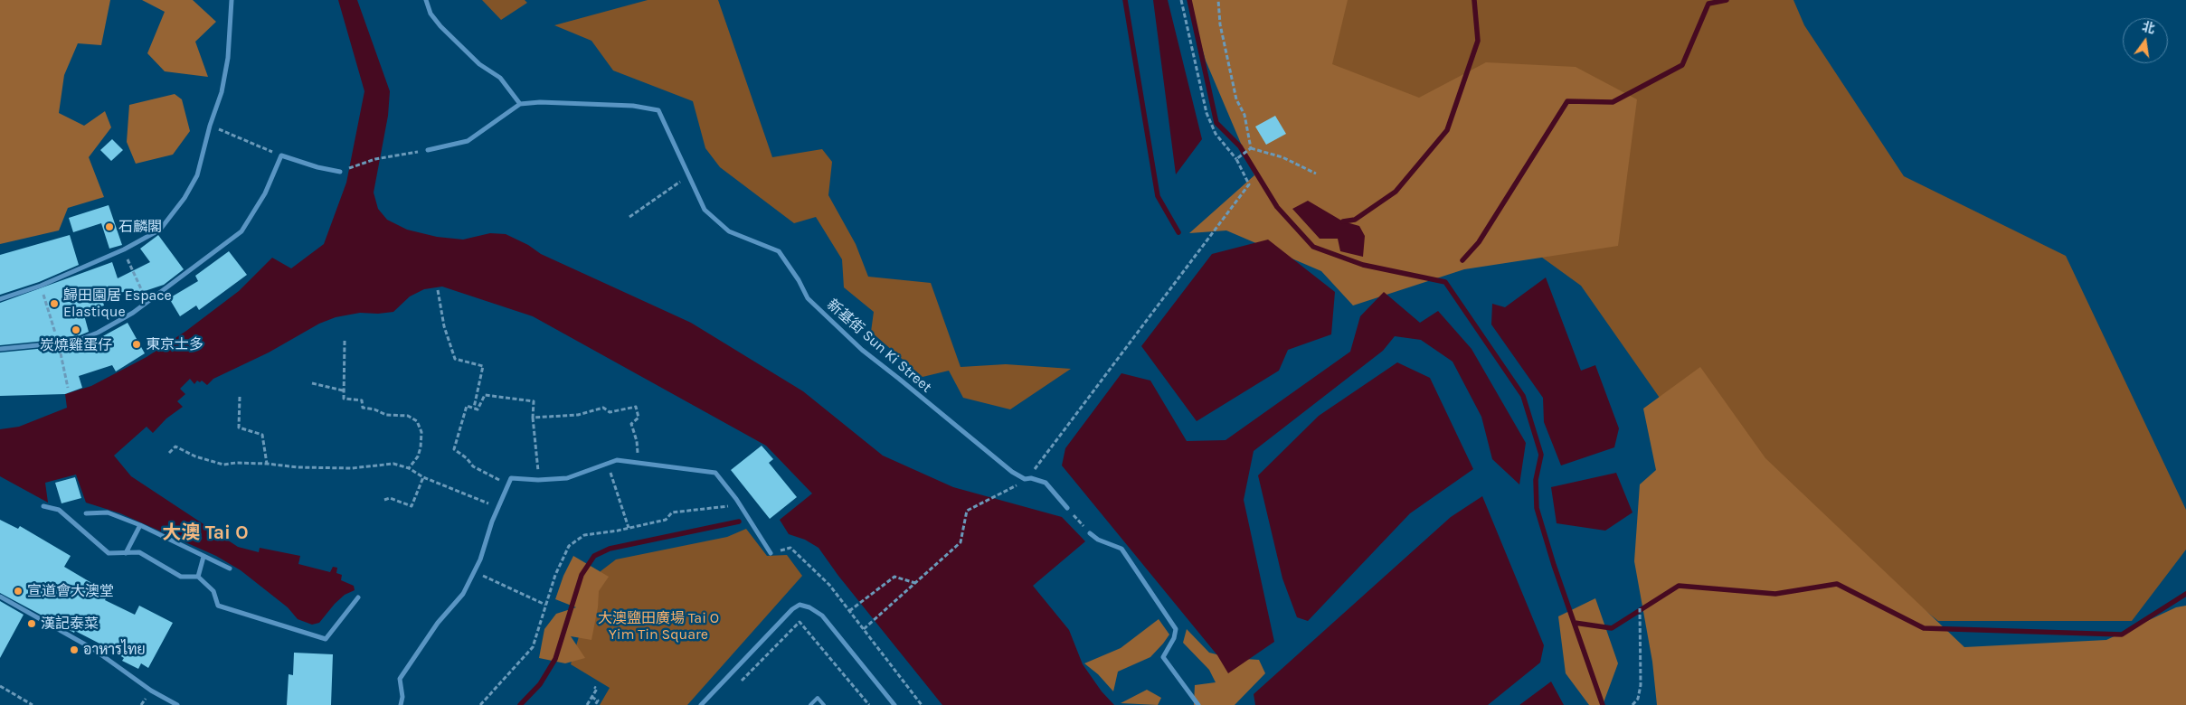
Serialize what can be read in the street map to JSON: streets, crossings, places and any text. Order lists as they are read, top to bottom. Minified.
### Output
{"streets":{"street":["新基街 Sun Ki Street"]},"districts":["大澳 Tai O"],"parks":["大澳鹽田廣場 Tai O Yim Tin Square"],"places":["石麟閣","歸田園居 Espace Elastique","炭燒雞蛋仔","東京士多","宣道會大澳堂","漢記泰菜","อาหารไทย"],"north":"top"}
